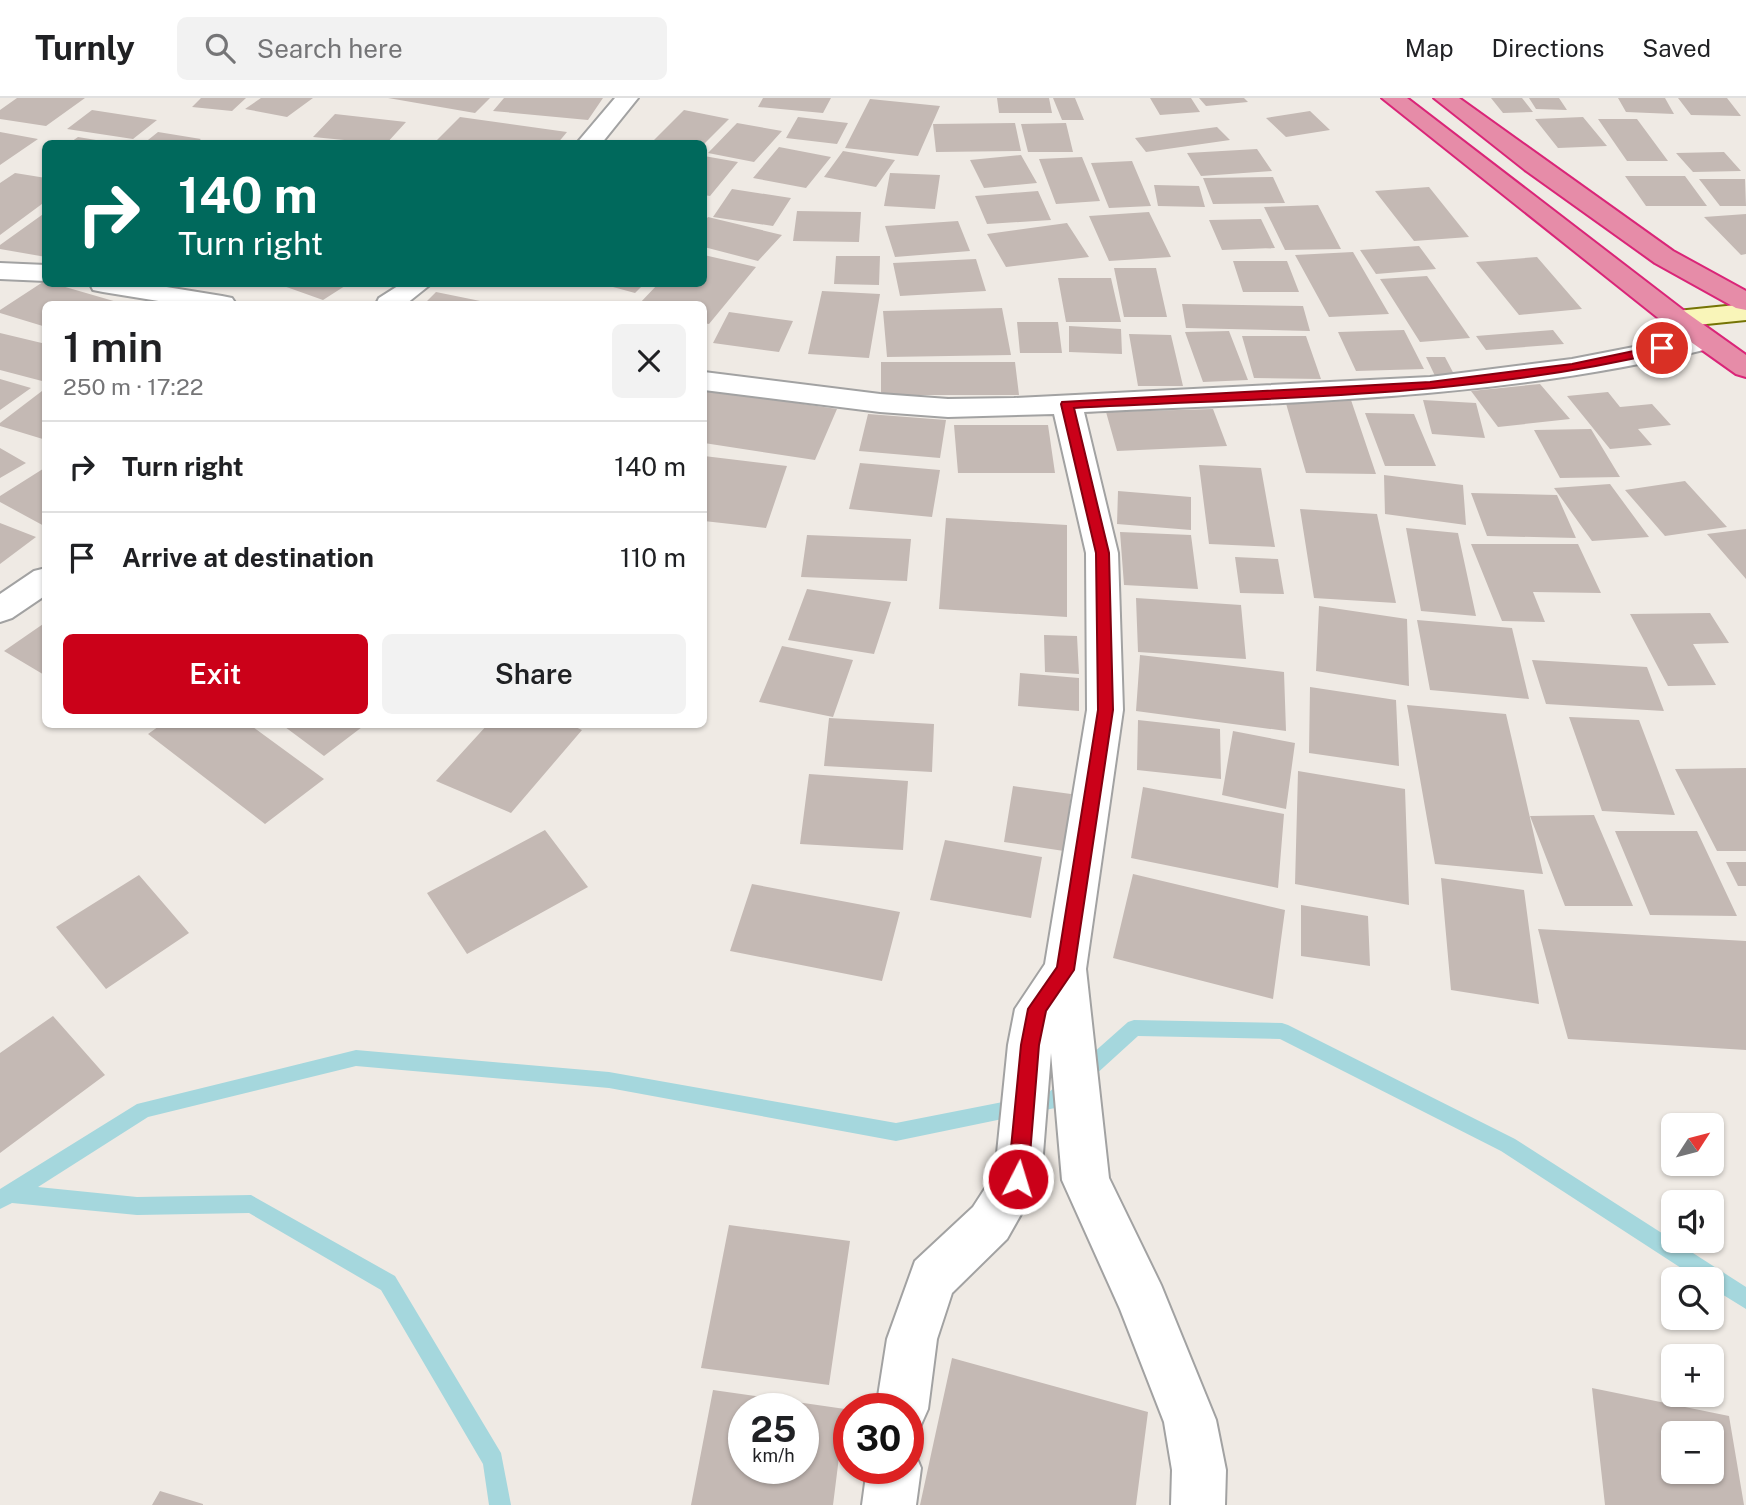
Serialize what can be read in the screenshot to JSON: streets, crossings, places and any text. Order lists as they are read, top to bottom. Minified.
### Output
{"north":"top right","page":{"header":"Turnly","search":"Search here","nav":["Map","Directions","Saved"],"turn":["140 m","Turn right"],"heading":["1 min","250 m · 17:22"],"list":[{"name":"Turn right","value":"140 m"},{"name":"Arrive at destination","value":"110 m"}],"buttons":["Exit","Share"],"map_buttons":["+","−"],"speed":"25 km/h","limit":"30"}}
